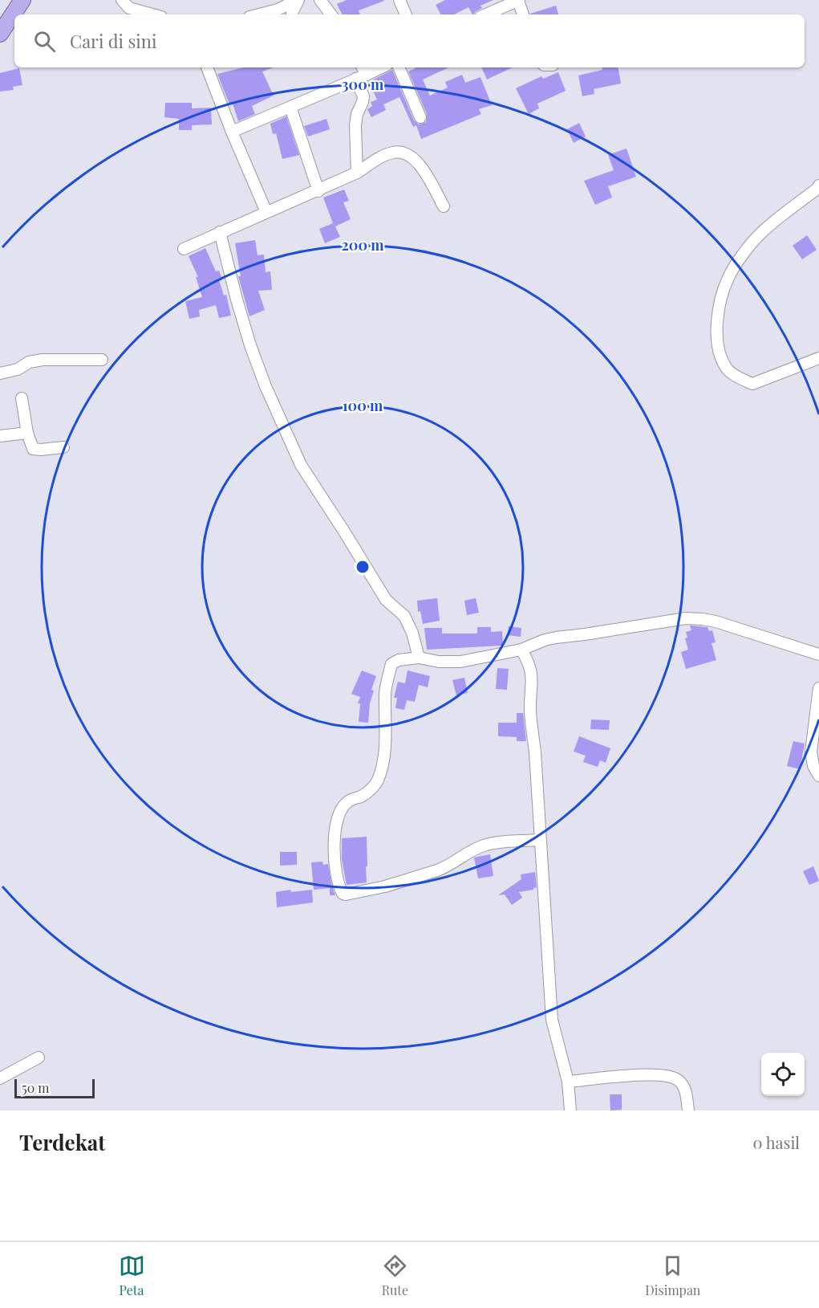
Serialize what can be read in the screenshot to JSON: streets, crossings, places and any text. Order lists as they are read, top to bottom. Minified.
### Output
{"scale_bar":"50 m","page":{"search":"Cari di sini","scale":"50 m","heading":["Terdekat","0 hasil"],"nav":["Peta","Rute","Disimpan"]},"rings":["300 m","200 m","100 m"]}
